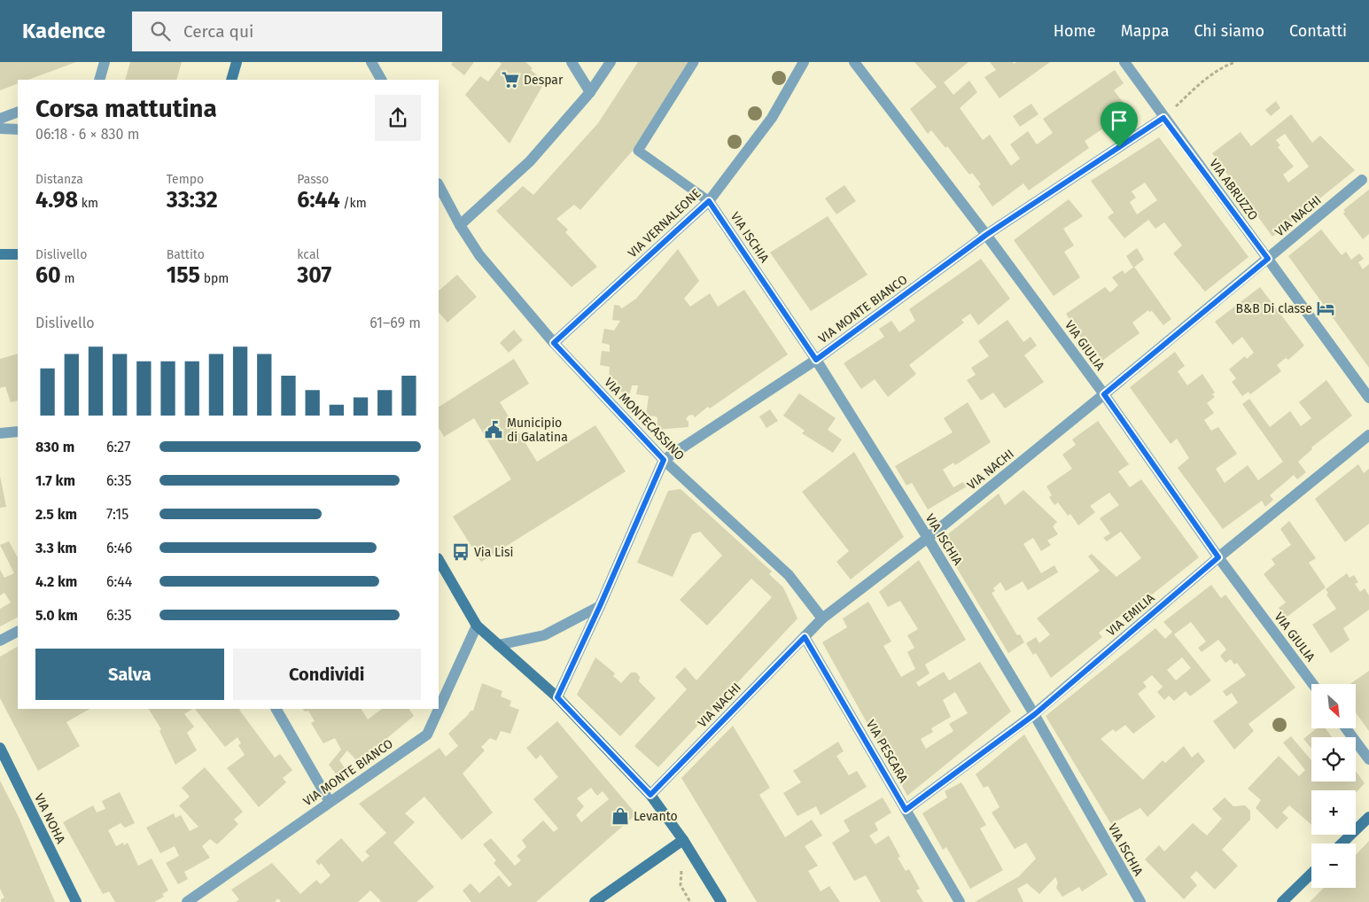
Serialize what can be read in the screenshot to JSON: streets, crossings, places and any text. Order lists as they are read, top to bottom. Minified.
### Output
{"streets":{"main road":["VIA NOHA"],"street":["VIA ABRUZZO","VIA NACHI","VIA VERNALEONE","VIA ISCHIA","VIA MONTE BIANCO","VIA GIULIA","VIA MONTECASSINO","VIA EMILIA","VIA PESCARA"]},"crossings":[["VIA ABRUZZO","VIA NACHI"],["VIA ABRUZZO","VIA MONTE BIANCO"],["VIA NACHI","VIA ISCHIA"],["VIA NACHI","VIA GIULIA"],["VIA NACHI","VIA MONTECASSINO"],["VIA NACHI","VIA PESCARA"],["VIA VERNALEONE","VIA ISCHIA"],["VIA VERNALEONE","VIA MONTECASSINO"],["VIA ISCHIA","VIA MONTE BIANCO"],["VIA ISCHIA","VIA EMILIA"],["VIA MONTE BIANCO","VIA GIULIA"],["VIA MONTE BIANCO","VIA MONTECASSINO"],["VIA GIULIA","VIA EMILIA"],["VIA EMILIA","VIA PESCARA"]],"places":{"supermarket":["Despar"],"hotel":["B&B Di classe"],"public building":["Municipio di Galatina"],"bus stop":["Via Lisi"],"shop":["Levanto"]},"north":"bottom right","page":{"header":"Kadence","search":"Cerca qui","nav":["Home","Mappa","Chi siamo","Contatti"],"heading":["Corsa mattutina","06:18 · 6 × 830 m"],"stats":[["Distanza","4.98 km"],["Tempo","33:32"],["Passo","6:44 /km"],["Dislivello","60 m"],["Battito","155 bpm"],["kcal","307"]],"chart":["Dislivello","61–69 m"],"list":[{"name":"830 m","note":"6:27"},{"name":"1.7 km","note":"6:35"},{"name":"2.5 km","note":"7:15"},{"name":"3.3 km","note":"6:46"},{"name":"4.2 km","note":"6:44"},{"name":"5.0 km","note":"6:35"}],"buttons":["Salva","Condividi"],"map_buttons":["+","−"]}}
